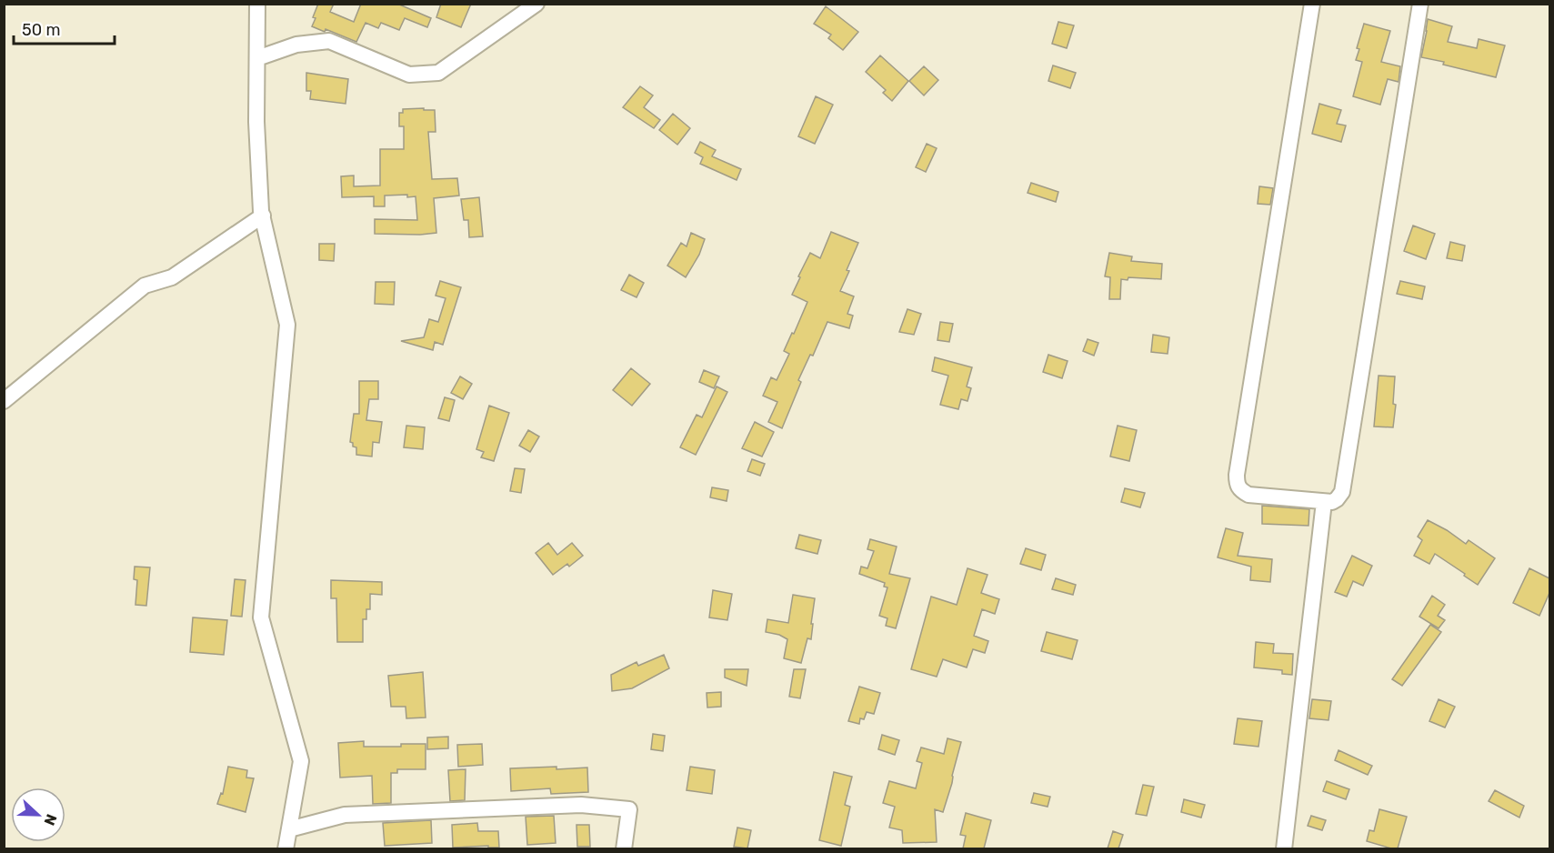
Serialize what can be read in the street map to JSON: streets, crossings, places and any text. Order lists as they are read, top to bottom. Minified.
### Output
{"scale_bar":"50 m","north":"right"}
